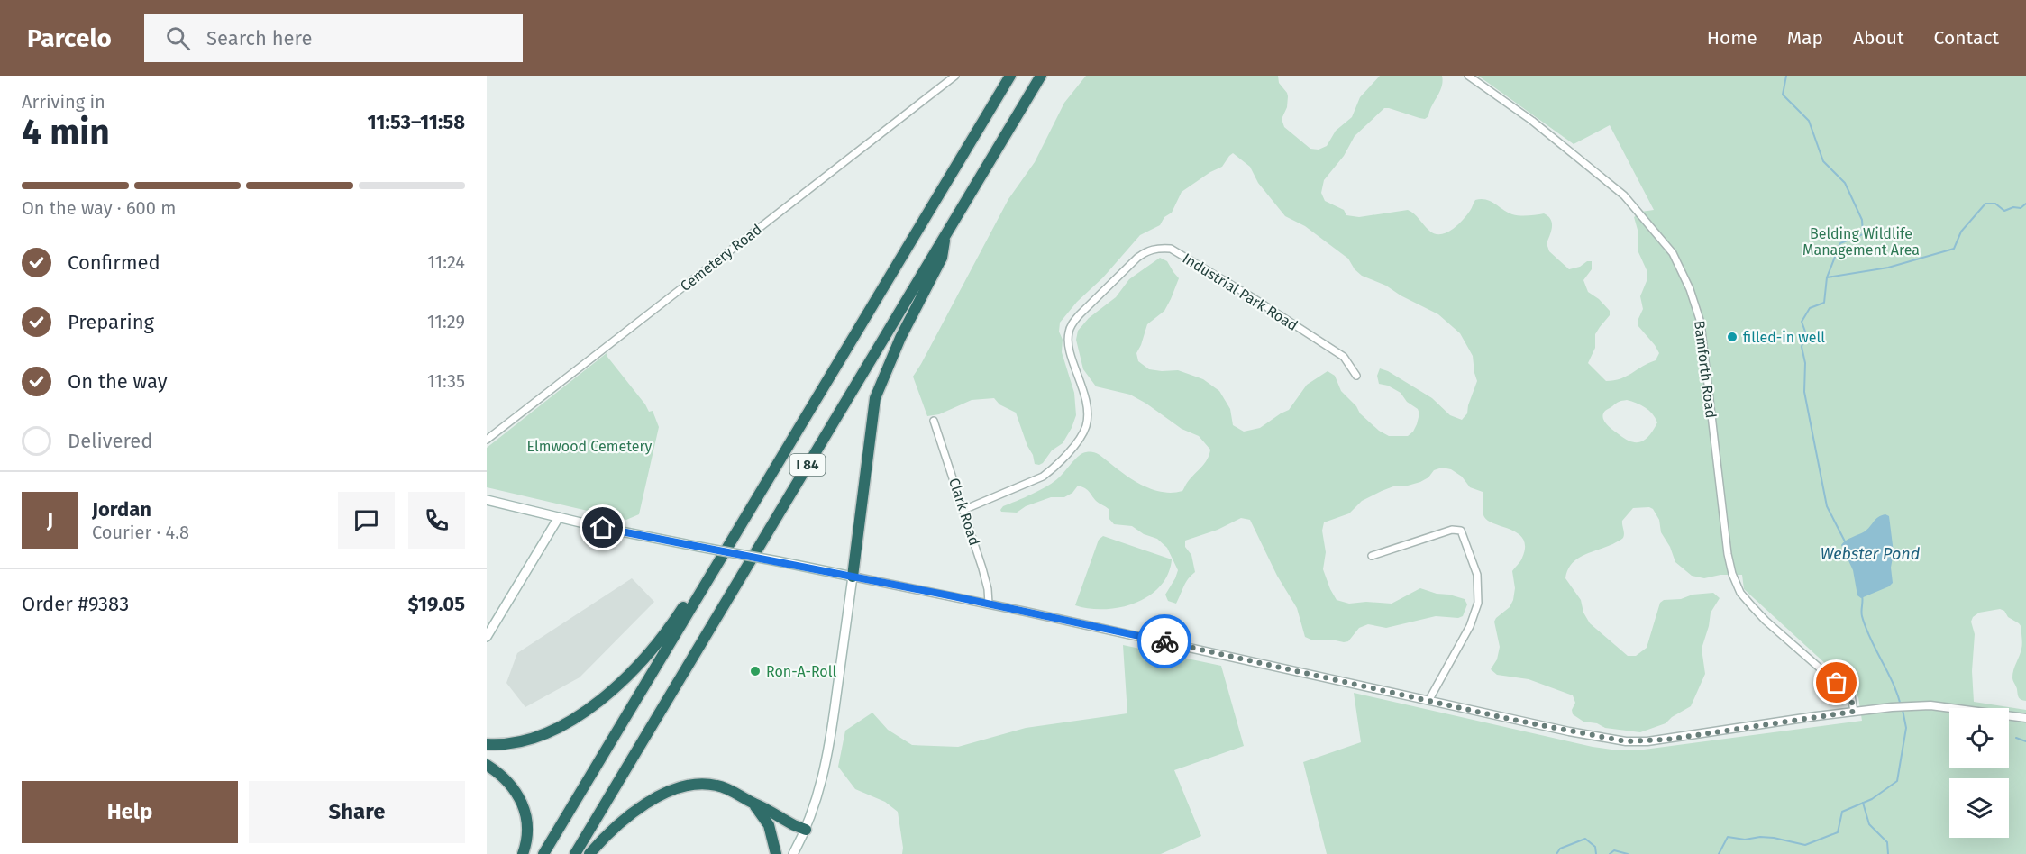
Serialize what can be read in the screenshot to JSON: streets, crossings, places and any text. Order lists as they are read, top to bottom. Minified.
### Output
{"streets":{"highway":["I 84"],"street":["Cemetery Road","Industrial Park Road","Bamforth Road","Clark Road"]},"crossings":[["Industrial Park Road","Clark Road"]],"water":["Webster Pond"],"parks":["Belding Wildlife Management Area","Elmwood Cemetery"],"places":["filled-in well","Ron-A-Roll"],"page":{"header":"Parcelo","search":"Search here","nav":["Home","Map","About","Contact"],"heading":["4 min","Arriving in","11:53–11:58"],"panel":["Jordan","Courier · 4.8","Order #9383","$19.05"],"bar":"On the way · 600 m","list":[["Confirmed","11:24"],["Preparing","11:29"],["On the way","11:35"],"Delivered"],"round":"J","buttons":["Help","Share"]}}
